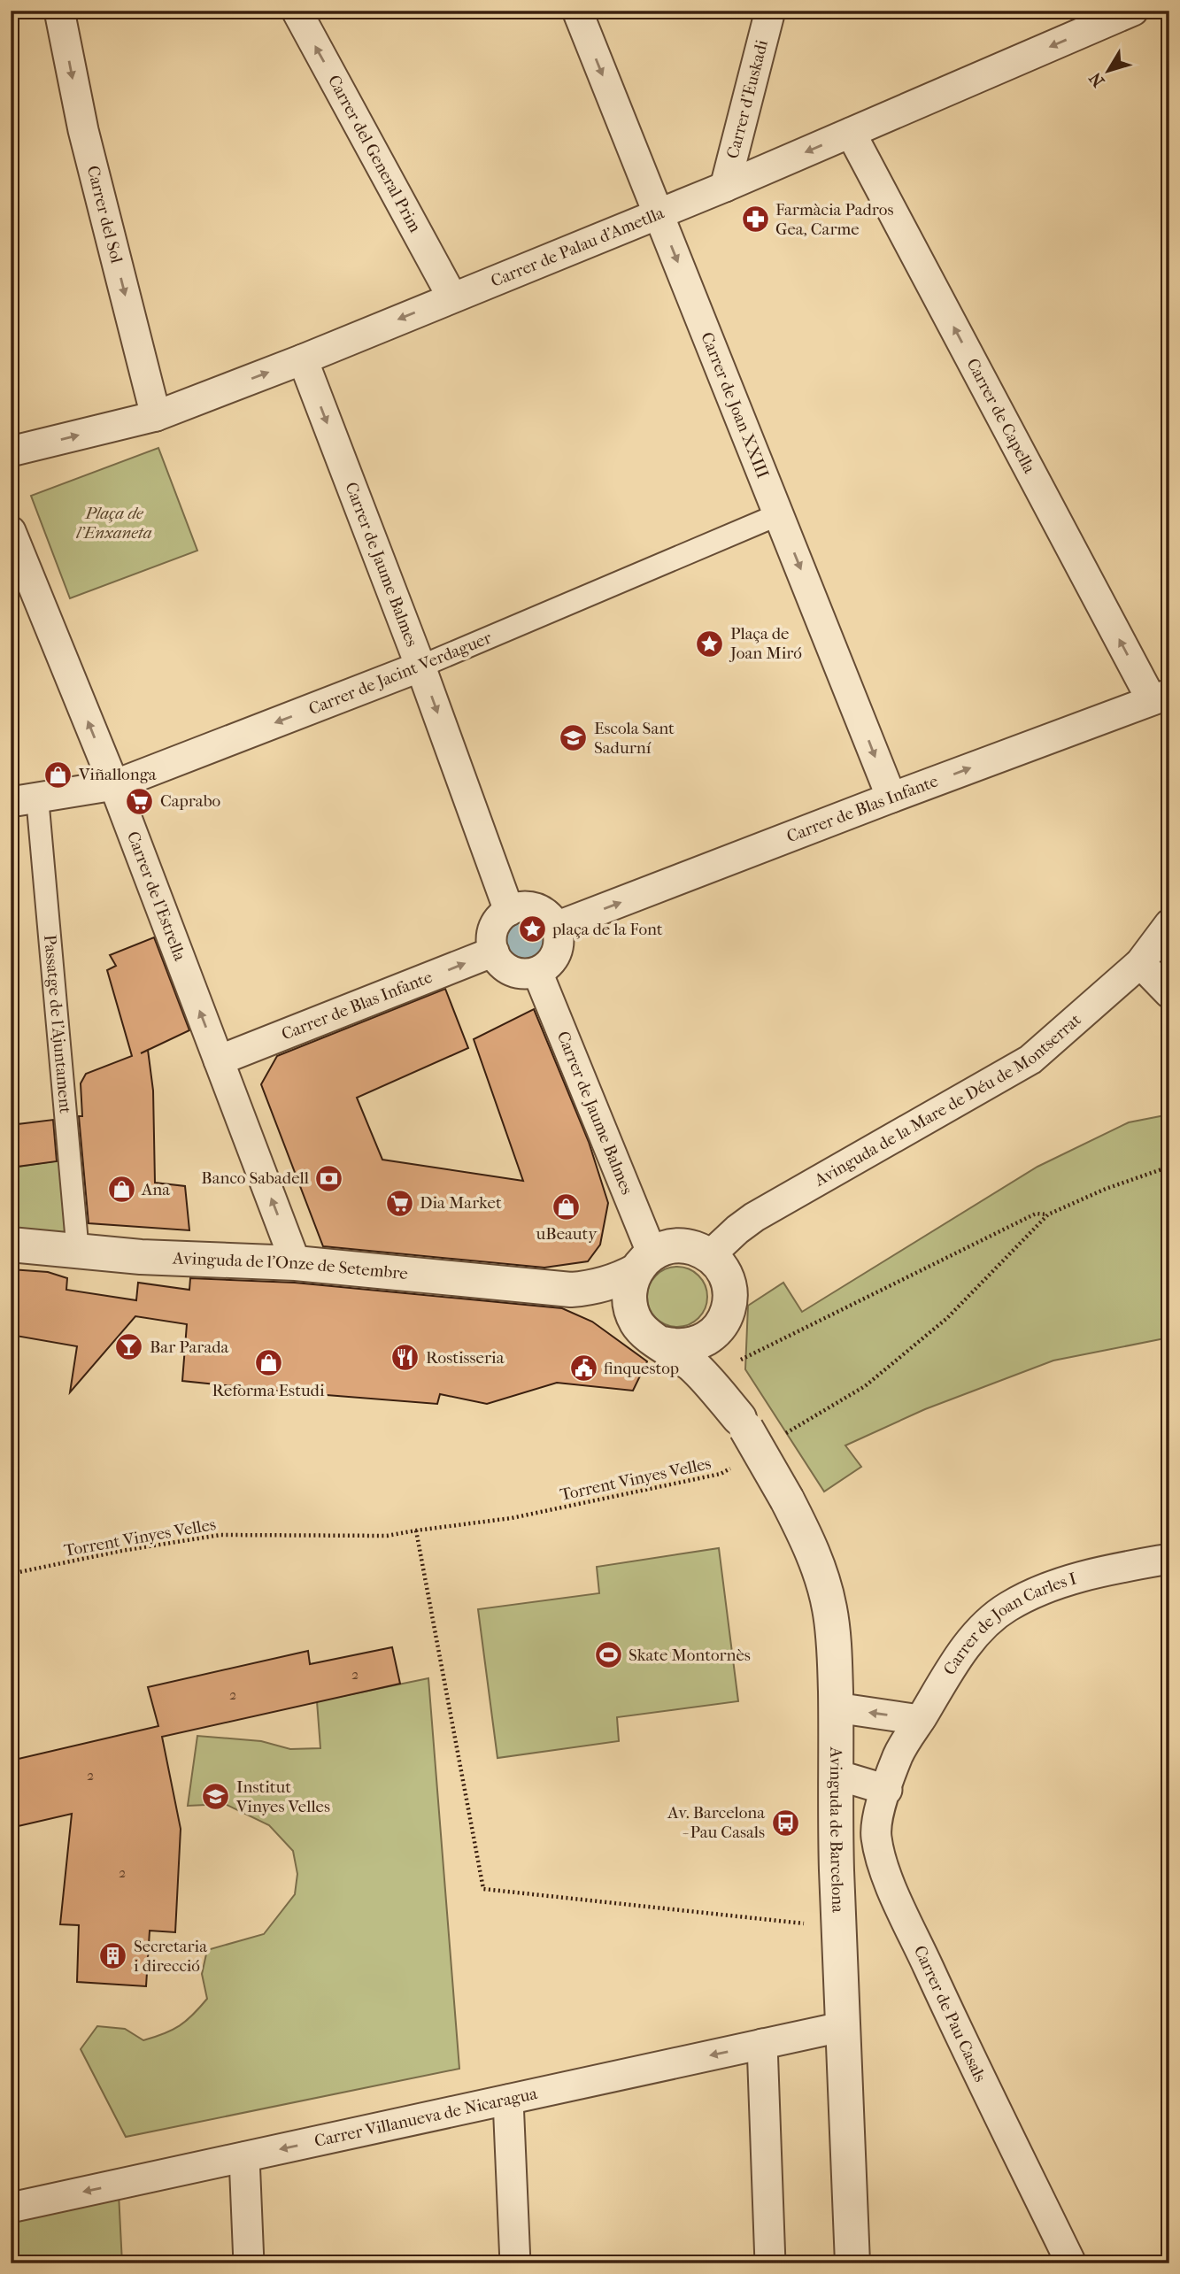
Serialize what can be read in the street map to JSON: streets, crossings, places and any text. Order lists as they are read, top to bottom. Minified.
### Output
{"streets":{"street":["Carrer d'Euskadi","Carrer del General Prim","Carrer del Sol","Carrer de Palau d'Ametlla","Carrer de Joan XXIII","Carrer de Capella","Carrer de Jaume Balmes","Carrer de Jacint Verdaguer","Carrer de Blas Infante","Carrer de l'Estrella","Passatge de l'Ajuntament","Avinguda de la Mare de Déu de Montserrat","Avinguda de l'Onze de Setembre","Carrer de Joan Carles I","Avinguda de Barcelona","Carrer de Pau Casals","Carrer Villanueva de Nicaragua"],"path":["Torrent Vinyes Velles"]},"crossings":[["Carrer d'Euskadi","Carrer de Palau d'Ametlla"],["Carrer del General Prim","Carrer de Palau d'Ametlla"],["Carrer del Sol","Carrer de Palau d'Ametlla"],["Carrer de Palau d'Ametlla","Carrer de Joan XXIII"],["Carrer de Palau d'Ametlla","Carrer de Capella"],["Carrer de Palau d'Ametlla","Carrer de Jaume Balmes"],["Carrer de Joan XXIII","Carrer de Jacint Verdaguer"],["Carrer de Joan XXIII","Carrer de Blas Infante"],["Carrer de Capella","Carrer de Blas Infante"],["Carrer de Jaume Balmes","Carrer de Jacint Verdaguer"],["Carrer de Jaume Balmes","Carrer de Blas Infante"],["Carrer de Jaume Balmes","Avinguda de la Mare de Déu de Montserrat"],["Carrer de Jacint Verdaguer","Carrer de l'Estrella"],["Carrer de Jacint Verdaguer","Passatge de l'Ajuntament"],["Carrer de Blas Infante","Carrer de l'Estrella"],["Carrer de l'Estrella","Avinguda de l'Onze de Setembre"],["Passatge de l'Ajuntament","Avinguda de l'Onze de Setembre"],["Carrer de Joan Carles I","Carrer de Pau Casals"],["Avinguda de Barcelona","Carrer Villanueva de Nicaragua"]],"one_way":["Carrer del General Prim","Carrer del Sol","Carrer de Joan XXIII","Carrer de Capella","Carrer de Jaume Balmes","Carrer de Jacint Verdaguer","Carrer de Blas Infante","Carrer de l'Estrella","Carrer Villanueva de Nicaragua"],"parks":["Plaça de l'Enxaneta"],"places":{"pharmacy":["Farmàcia Padros Gea, Carme"],"place":["Plaça de Joan Miró","plaça de la Font"],"school or university":["Escola Sant Sadurní","Institut Vinyes Velles"],"shop":["Viñallonga","Ana","uBeauty","Reforma Estudi"],"supermarket":["Caprabo","Dia Market"],"bank":["Banco Sabadell"],"bar":["Bar Parada"],"restaurant":["Rostisseria"],"public building":["finquestop"],"sports":["Skate Montornès"],"bus stop":["Av. Barcelona - Pau Casals"],"building":["Secretaria i direcció"]},"house_numbers":["2","2","2","2"],"north":"bottom left"}
